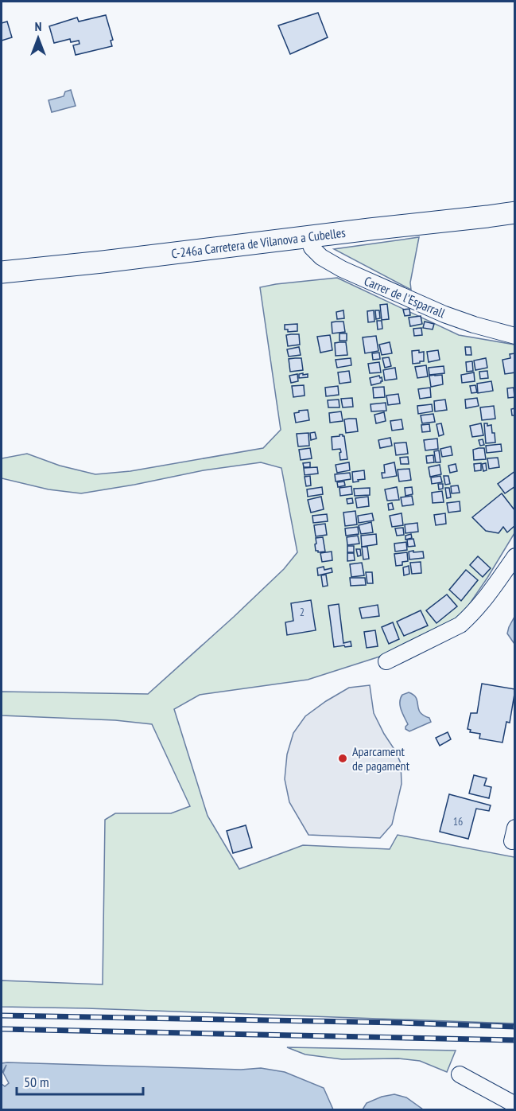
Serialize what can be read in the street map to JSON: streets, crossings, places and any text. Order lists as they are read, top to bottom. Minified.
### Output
{"streets":{"main road":["C-246a Carretera de Vilanova a Cubelles"],"street":["Carrer de l'Esparrall"]},"crossings":[["C-246a Carretera de Vilanova a Cubelles","Carrer de l'Esparrall"]],"places":["Aparcament de pagament"],"house_numbers":["2","16"],"scale_bar":"50 m","north":"top"}
